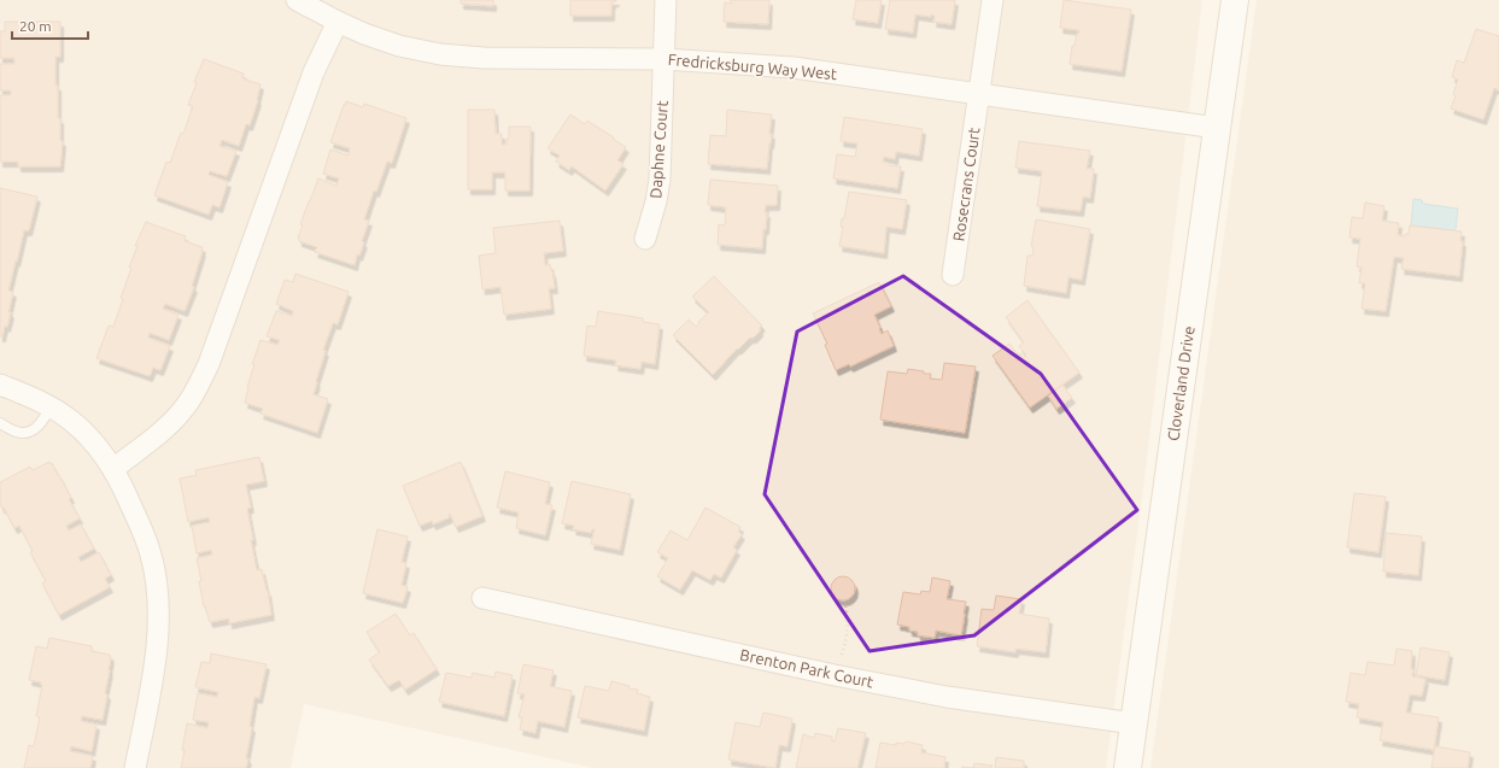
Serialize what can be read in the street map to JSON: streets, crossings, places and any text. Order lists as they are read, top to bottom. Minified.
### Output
{"streets":{"street":["Fredricksburg Way West","Daphne Court","Rosecrans Court","Cloverland Drive","Brenton Park Court"]},"crossings":[["Fredricksburg Way West","Daphne Court"],["Fredricksburg Way West","Rosecrans Court"],["Fredricksburg Way West","Cloverland Drive"],["Cloverland Drive","Brenton Park Court"]],"scale_bar":"20 m"}
